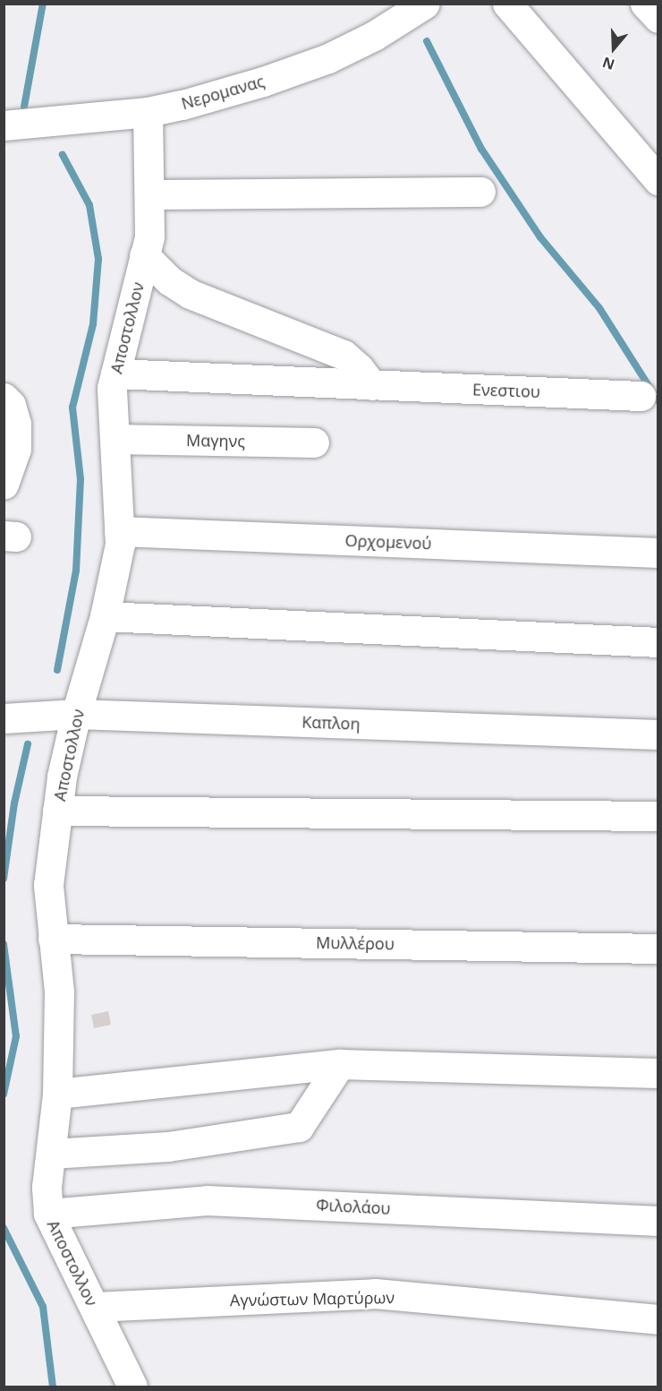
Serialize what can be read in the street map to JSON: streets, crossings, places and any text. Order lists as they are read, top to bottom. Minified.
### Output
{"streets":{"street":["Νερομανας","Αποστολλον","Ενεστιου","Μαγηνς","Ορχομενού","Καπλοη","Μυλλέρου","Φιλολάου","Αγνώστων Μαρτύρων"]},"crossings":[["Νερομανας","Αποστολλον"],["Αποστολλον","Ενεστιου"],["Αποστολλον","Μαγηνς"],["Αποστολλον","Ορχομενού"],["Αποστολλον","Καπλοη"],["Αποστολλον","Μυλλέρου"],["Αποστολλον","Φιλολάου"],["Αποστολλον","Αγνώστων Μαρτύρων"]],"north":"bottom"}
